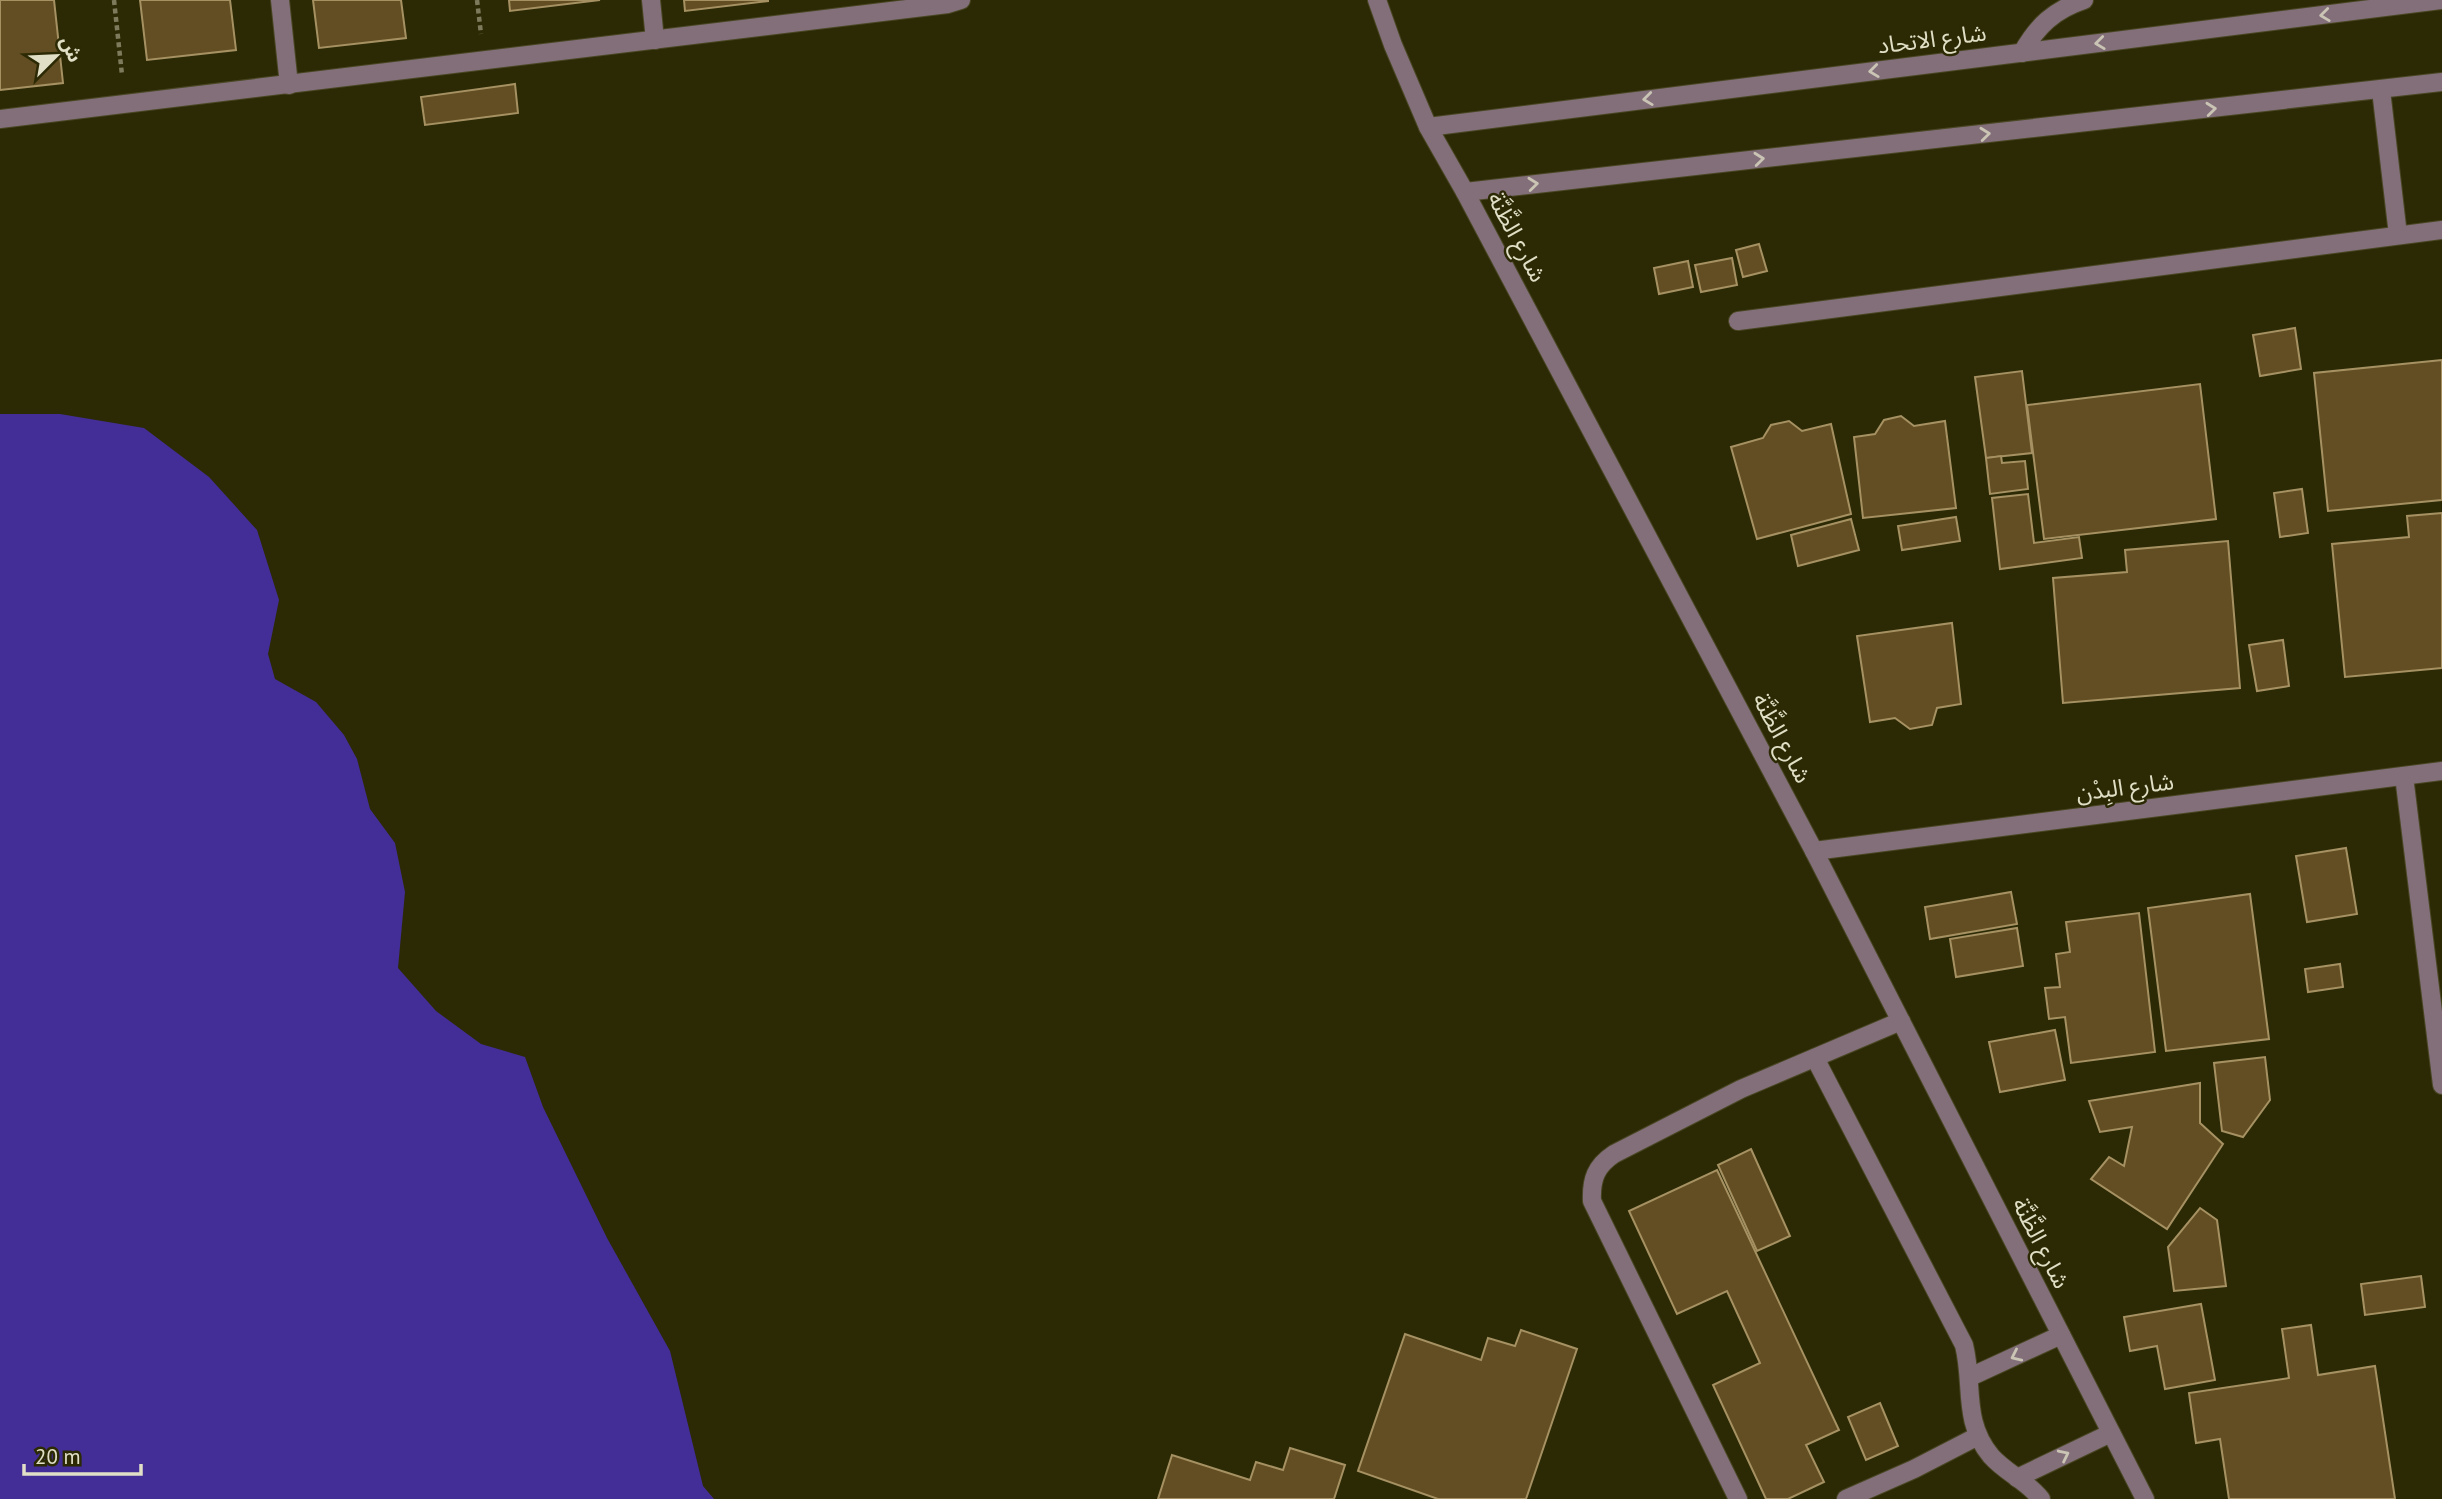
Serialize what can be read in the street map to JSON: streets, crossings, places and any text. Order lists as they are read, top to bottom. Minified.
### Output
{"streets":{"street":["شارع الاتحاد","شارع الظَّنَّة","شارع البِدْن"]},"crossings":[["شارع الاتحاد","شارع الظَّنَّة"],["شارع الظَّنَّة","شارع البِدْن"]],"scale_bar":"20 m","north":"top right"}
